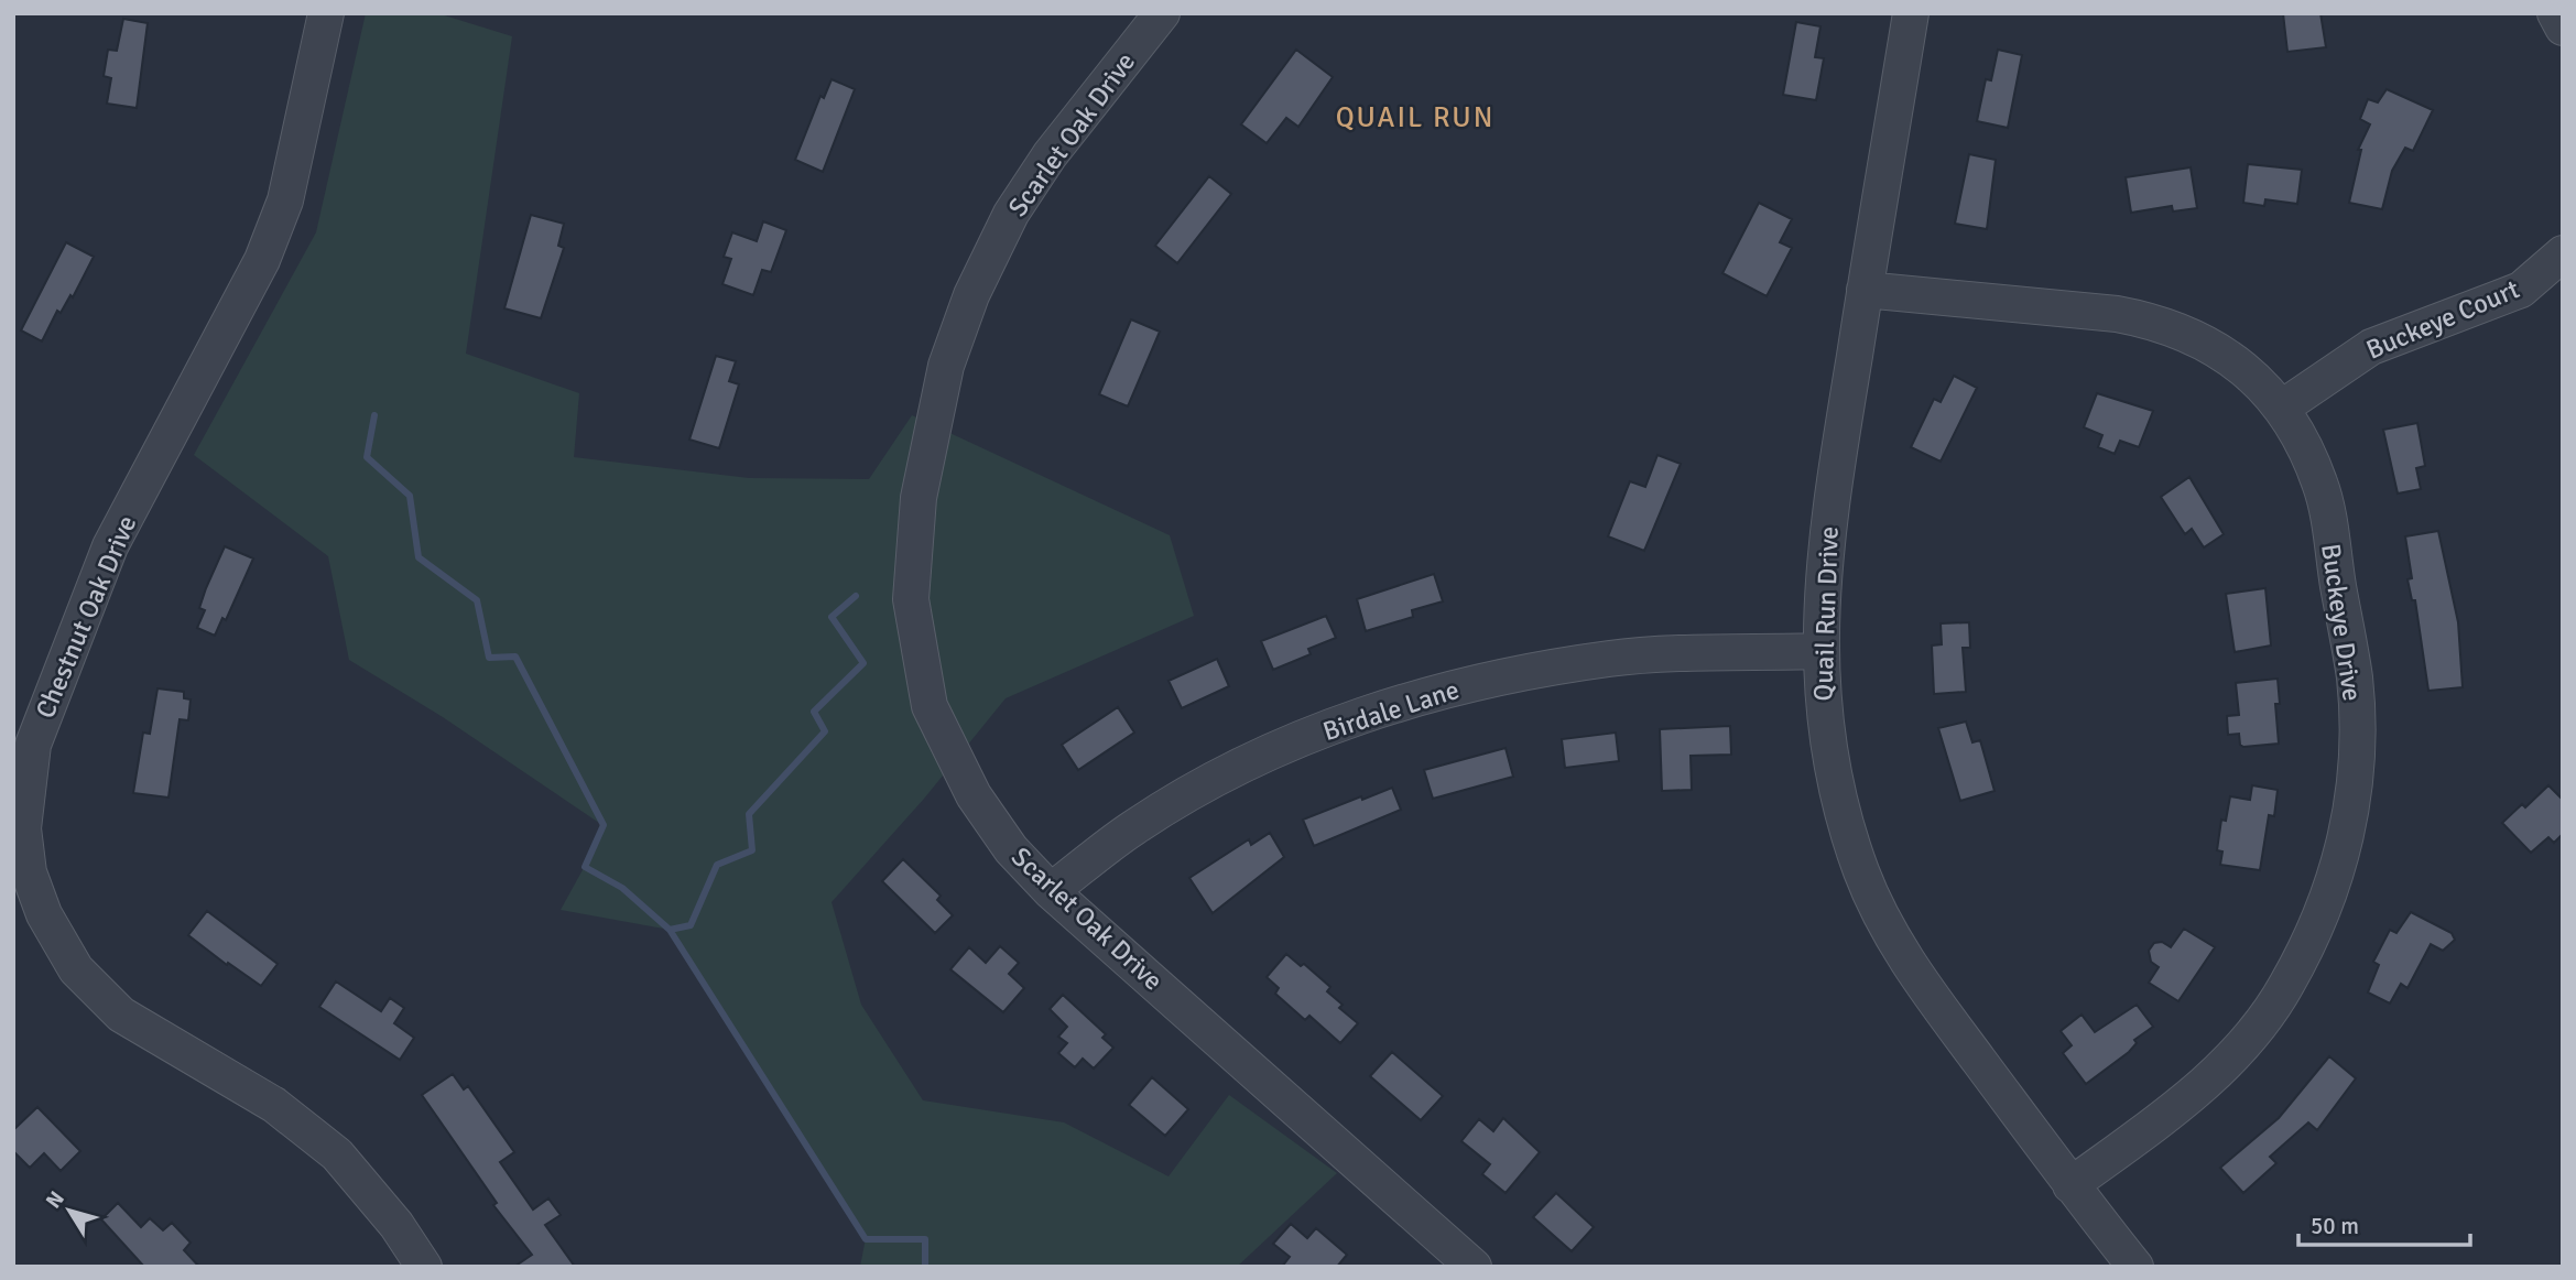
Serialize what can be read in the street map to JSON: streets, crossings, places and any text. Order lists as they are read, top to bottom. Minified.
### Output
{"streets":{"street":["Scarlet Oak Drive","Buckeye Court","Quail Run Drive","Chestnut Oak Drive","Buckeye Drive","Birdale Lane"]},"crossings":[["Scarlet Oak Drive","Birdale Lane"],["Buckeye Court","Buckeye Drive"],["Quail Run Drive","Buckeye Drive"],["Quail Run Drive","Birdale Lane"]],"districts":["QUAIL RUN"],"scale_bar":"50 m","north":"top left"}
